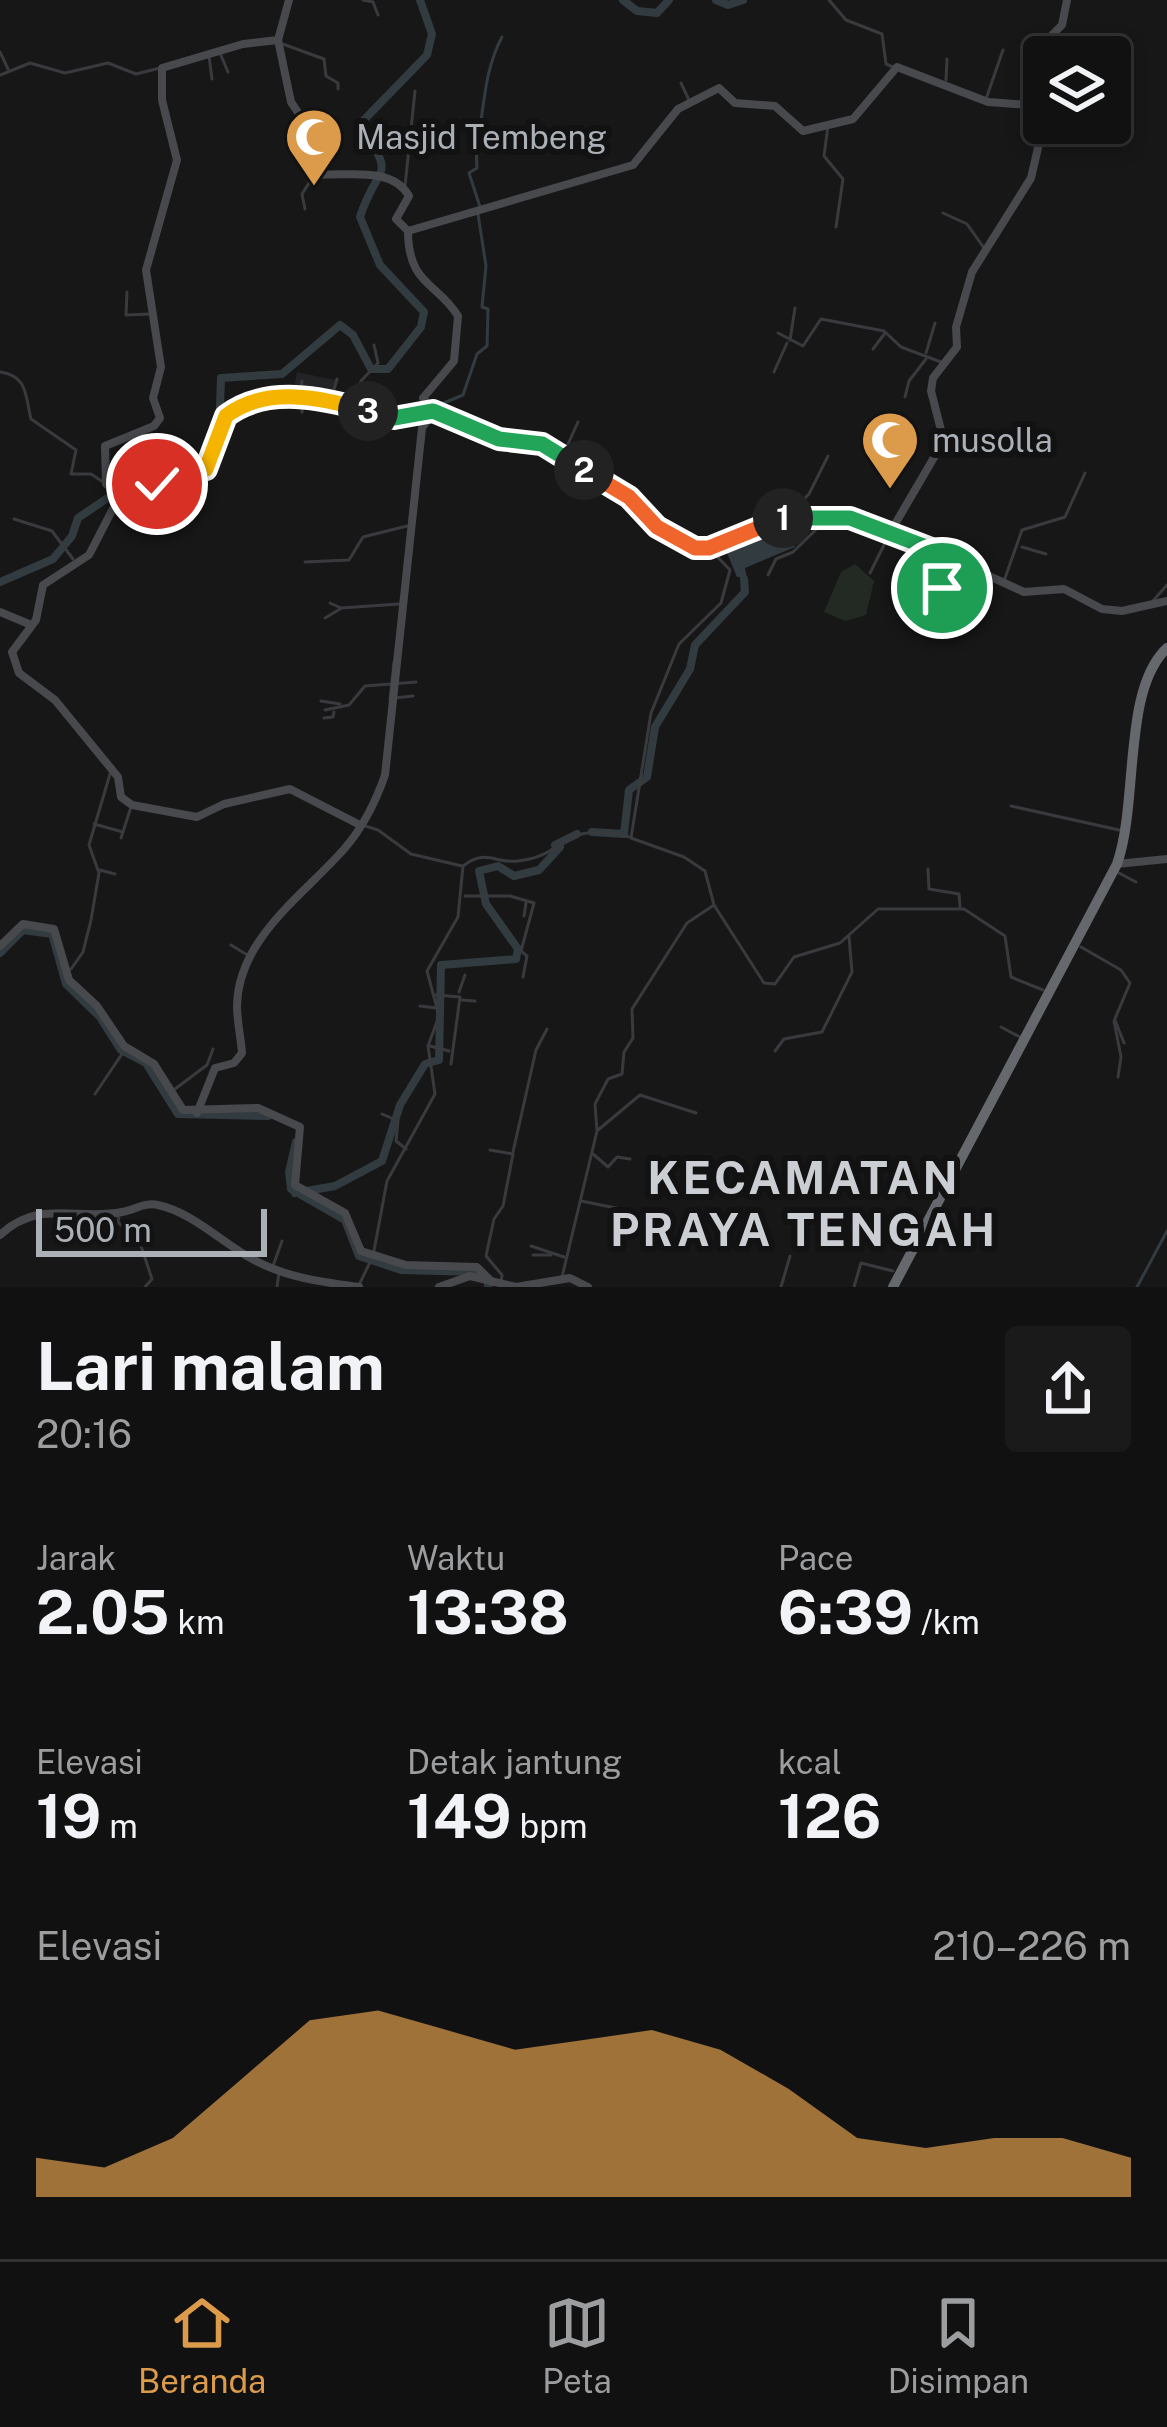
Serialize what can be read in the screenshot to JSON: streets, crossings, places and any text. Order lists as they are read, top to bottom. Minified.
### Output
{"districts":["KECAMATAN PRAYA TENGAH"],"places":{"mosque":["Masjid Tembeng","musolla"]},"scale_bar":"500 m","page":{"pins":["3","2","1"],"scale":"500 m","heading":["Lari malam","20:16"],"stats":[["Jarak","2.05 km"],["Waktu","13:38"],["Pace","6:39 /km"],["Elevasi","19 m"],["Detak jantung","149 bpm"],["kcal","126"]],"chart":["Elevasi","210–226 m"],"tabs":["Beranda","Peta","Disimpan"]}}
